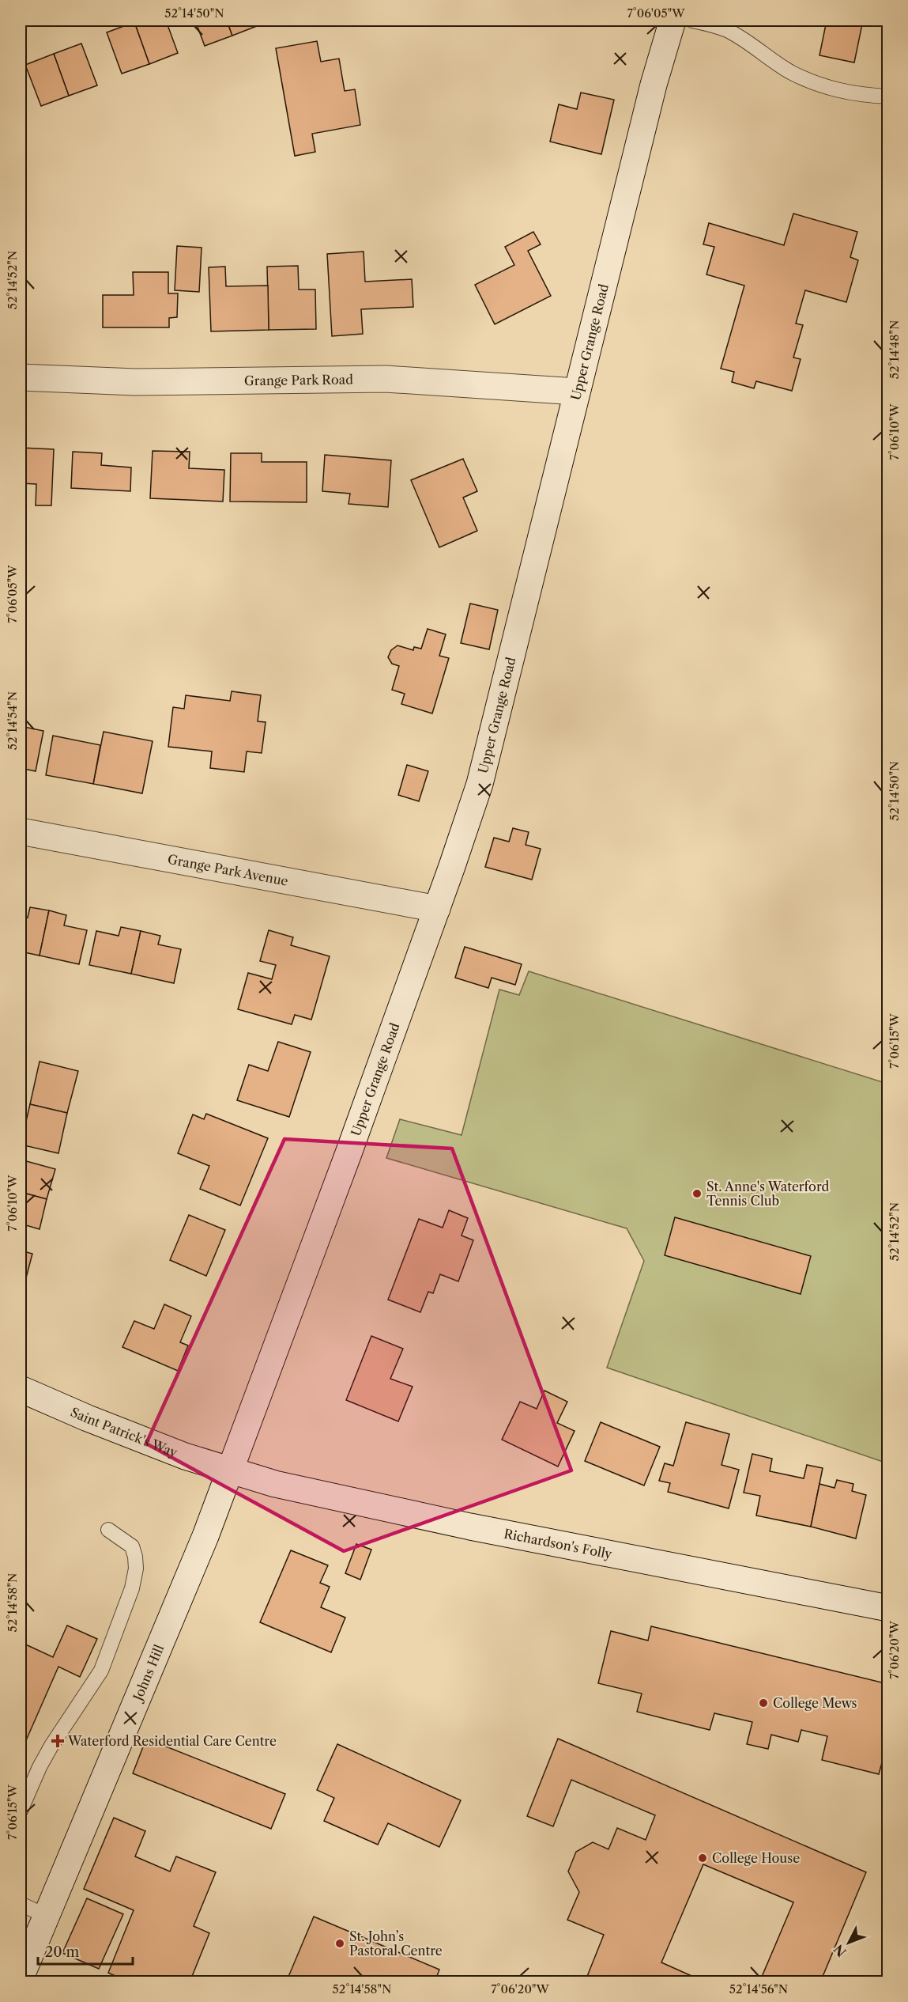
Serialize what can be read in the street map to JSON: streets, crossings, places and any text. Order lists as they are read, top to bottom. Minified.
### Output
{"streets":{"street":["Upper Grange Road","Grange Park Road","Grange Park Avenue","Saint Patrick's Way","Richardson's Folly","Johns Hill"]},"crossings":[["Upper Grange Road","Grange Park Road"],["Upper Grange Road","Grange Park Avenue"],["Upper Grange Road","Saint Patrick's Way"],["Upper Grange Road","Richardson's Folly"],["Upper Grange Road","Johns Hill"],["Saint Patrick's Way","Richardson's Folly"],["Saint Patrick's Way","Johns Hill"],["Richardson's Folly","Johns Hill"]],"places":{"other":["St. Anne's Waterford Tennis Club","College Mews","College House","St. John’s Pastoral Centre"],"health":["Waterford Residential Care Centre"]},"scale_bar":"20 m","north":"bottom left","coordinates":["52°14'50\"N","7°06'05\"W","52°14'52\"N","52°14'48\"N","7°06'10\"W","52°14'54\"N","7°06'15\"W","52°14'58\"N","7°06'20\"W","52°14'56\"N"]}
